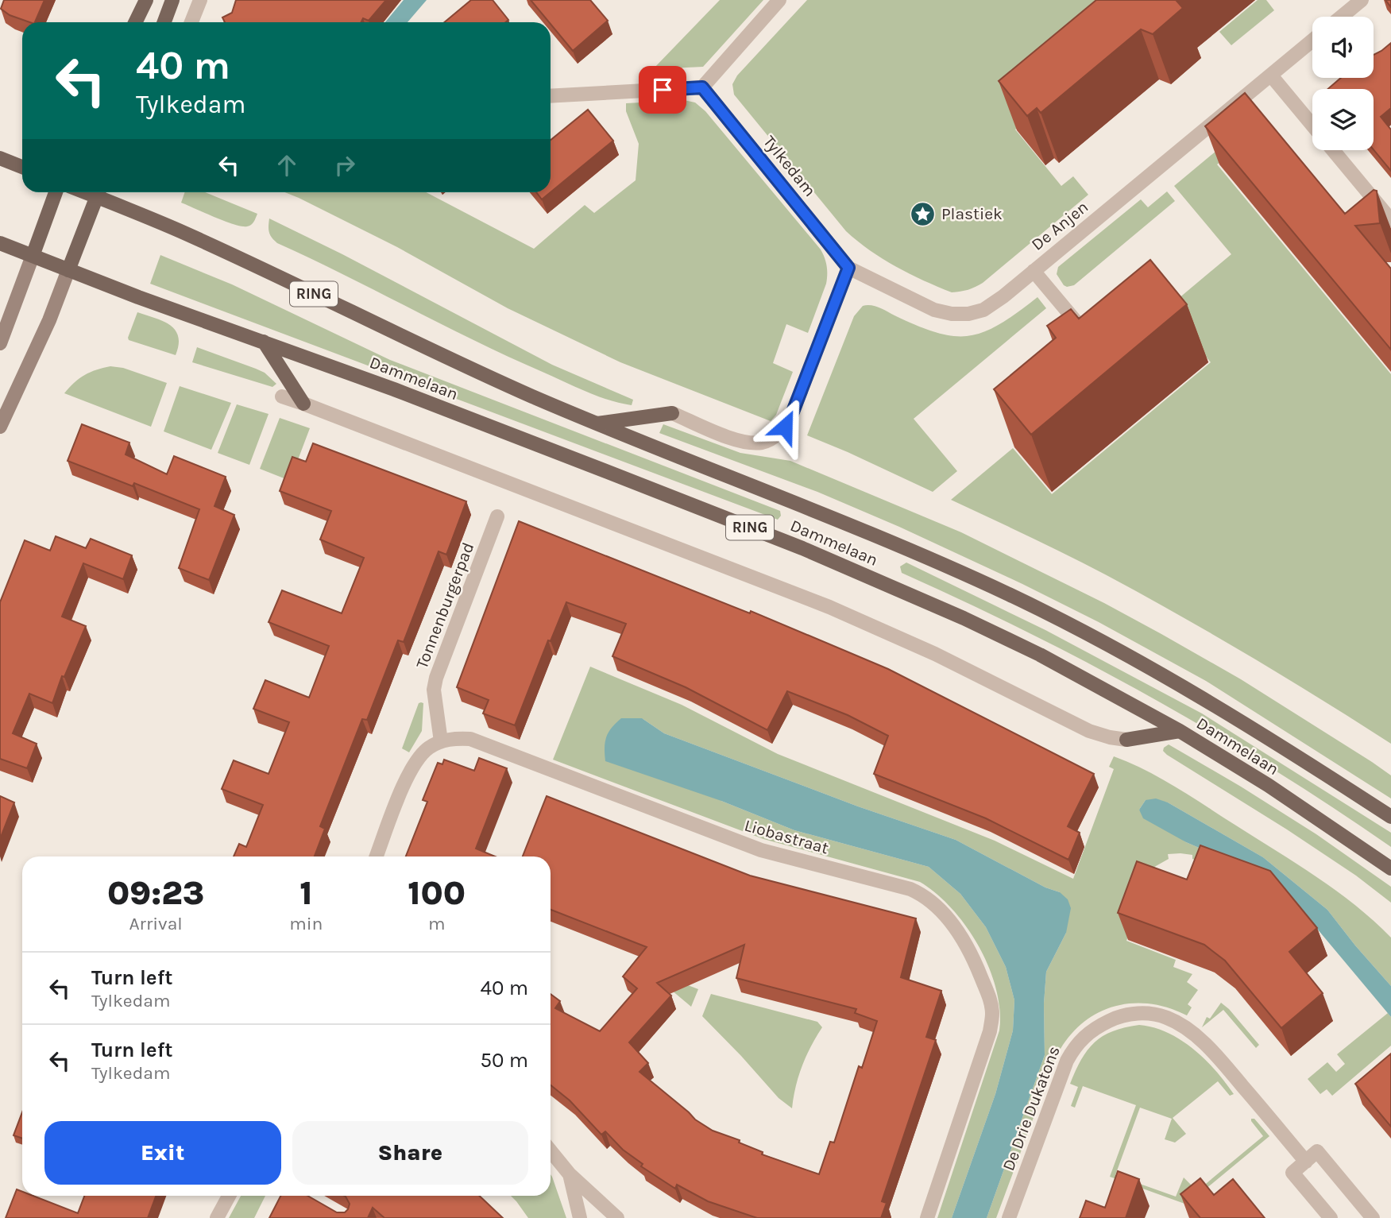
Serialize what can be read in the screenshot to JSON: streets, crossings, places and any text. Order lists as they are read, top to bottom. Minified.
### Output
{"streets":{"main road":["RING","Dammelaan"],"street":["Tylkedam","De Anjen","Tonnenburgerpad","Liobastraat","De Drie Dukatons"]},"crossings":[["Tylkedam","De Anjen"],["RING","Dammelaan"],["Tonnenburgerpad","Liobastraat"]],"places":{"place":["Plastiek"]},"page":{"turn":["40 m","Tylkedam"],"eta":["09:23","Arrival","1","min","100","m"],"list":[{"name":"Turn left","note":"Tylkedam","value":"40 m"},{"name":"Turn left","note":"Tylkedam","value":"50 m"}],"buttons":["Exit","Share"]}}
